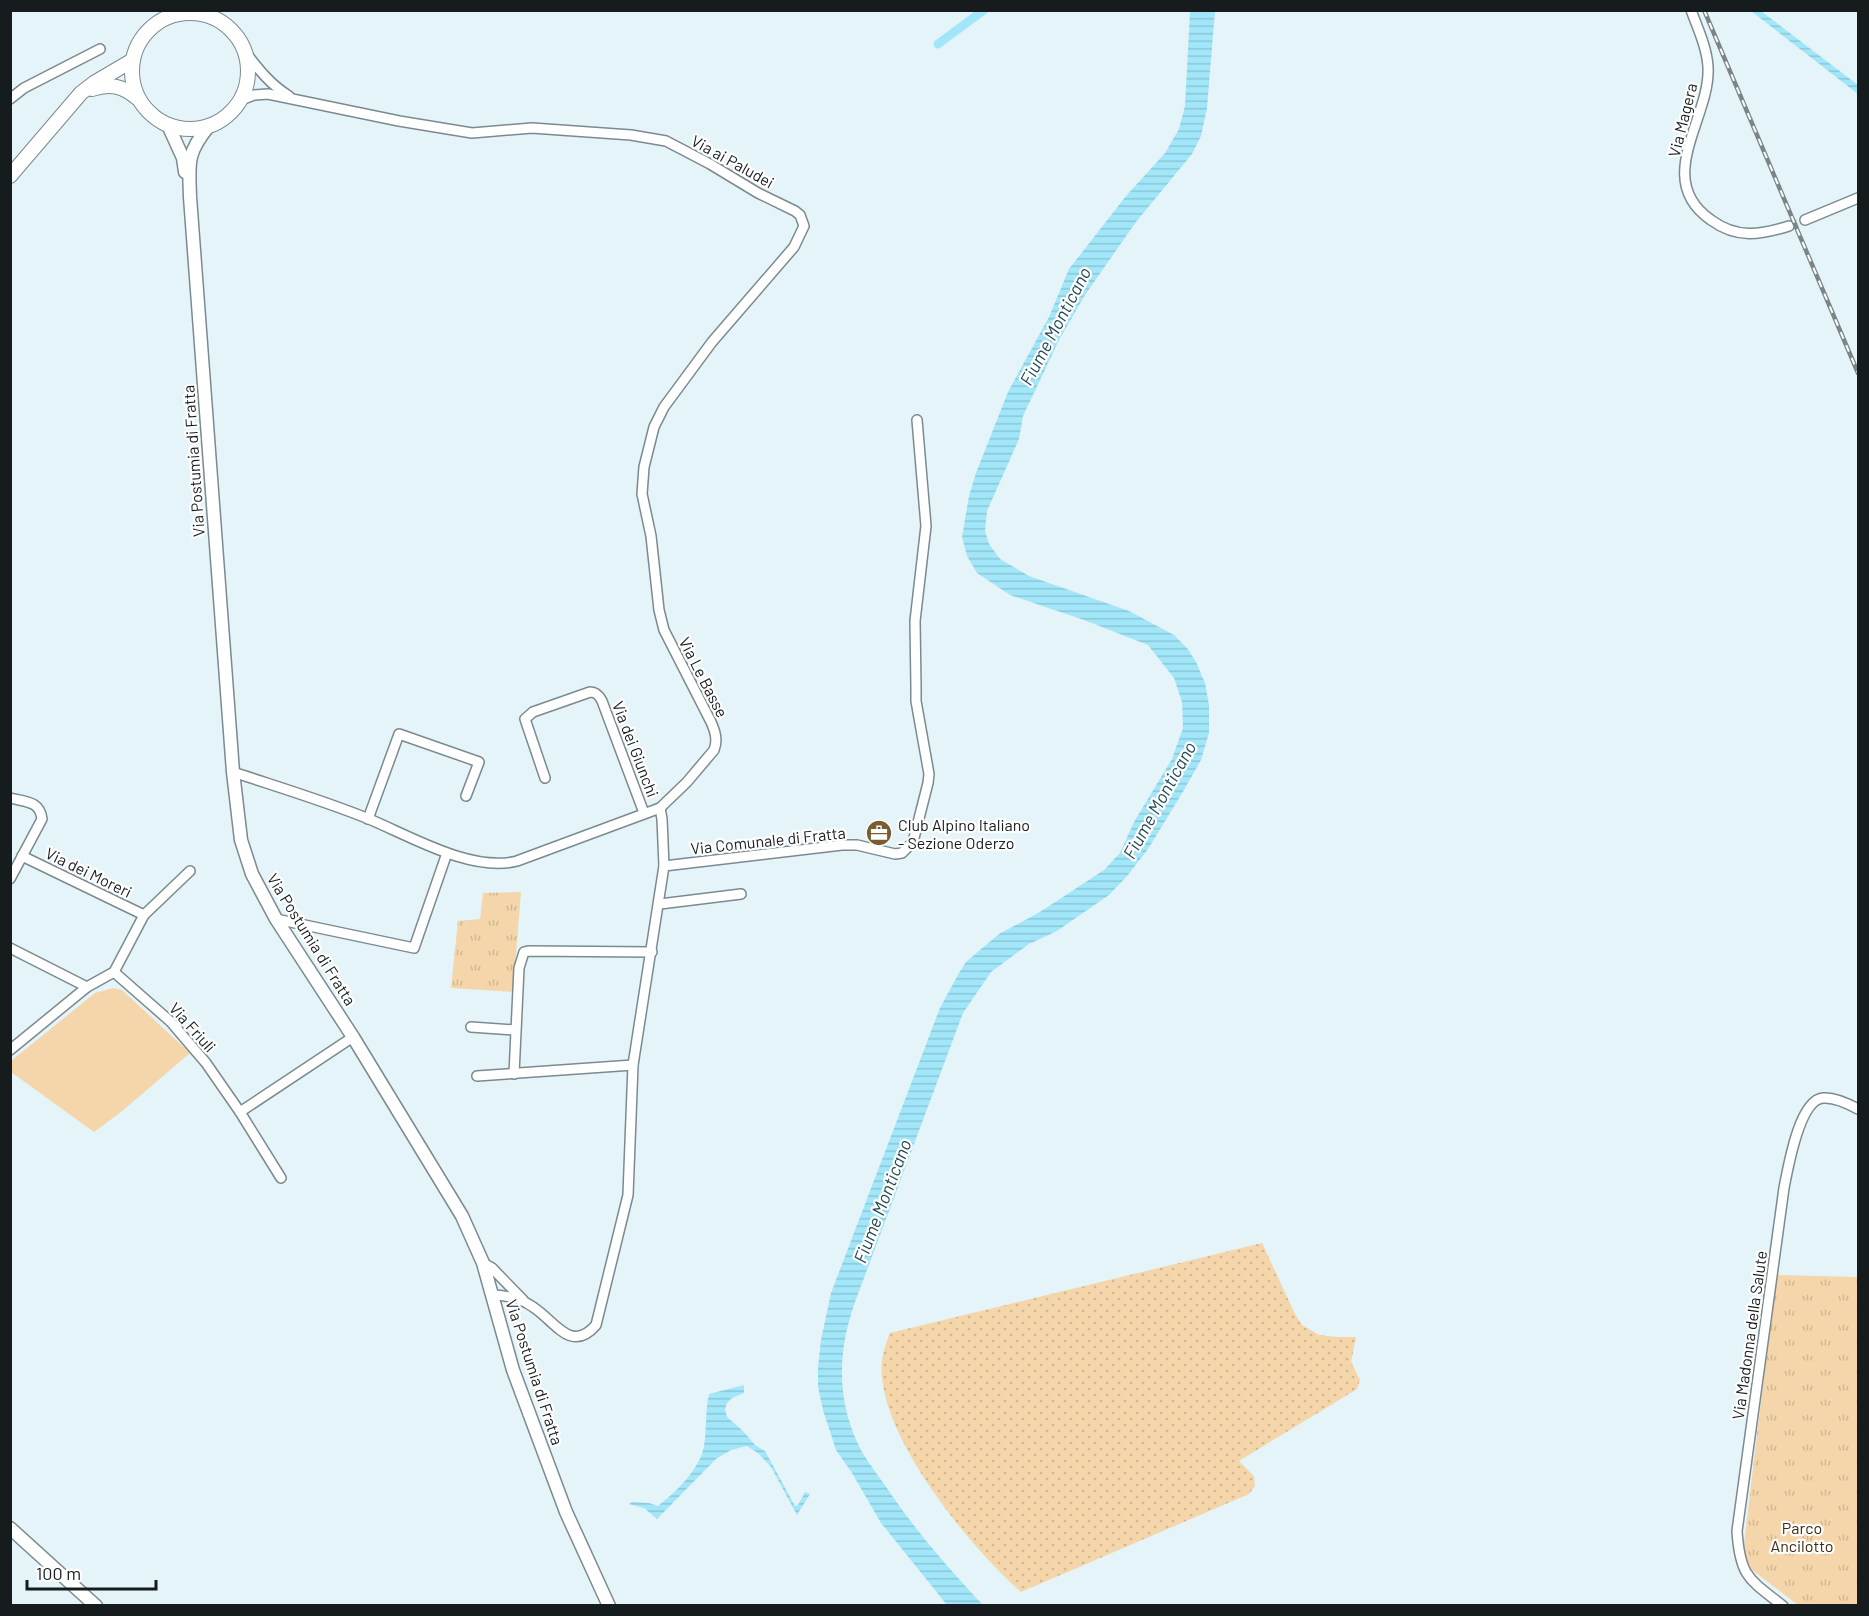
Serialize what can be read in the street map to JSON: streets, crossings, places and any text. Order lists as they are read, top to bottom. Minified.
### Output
{"streets":{"main road":["Via Postumia di Fratta"],"street":["Via Magera","Via ai Paludei","Via Le Basse","Via dei Giunchi","Via Comunale di Fratta","Via dei Moreri","Via Friuli","Via Madonna della Salute"]},"crossings":[["Via ai Paludei","Via Postumia di Fratta"],["Via ai Paludei","Via Le Basse"],["Via Postumia di Fratta","Via Le Basse"],["Via Le Basse","Via dei Giunchi"]],"water":["Fiume Monticano"],"parks":["Parco Ancilotto"],"places":{"office":["Club Alpino Italiano - Sezione Oderzo"]},"scale_bar":"100 m"}
